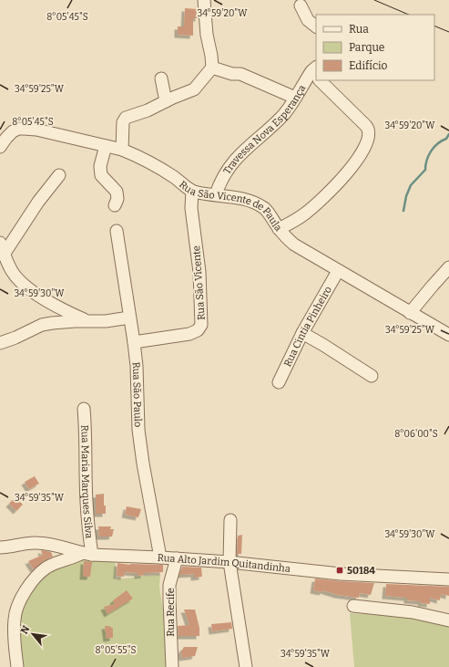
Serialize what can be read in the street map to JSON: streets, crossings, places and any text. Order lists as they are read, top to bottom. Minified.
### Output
{"streets":{"street":["Travessa Nova Esperança","Rua São Vicente de Paula","Rua São Vicente","Rua Cintia Pinheiro","Rua São Paulo","Rua Maria Marques Silva","Rua Alto Jardim Quitandinha","Rua Recife"]},"crossings":[["Travessa Nova Esperança","Rua São Vicente de Paula"],["Rua São Vicente de Paula","Rua São Vicente"],["Rua São Vicente de Paula","Rua Cintia Pinheiro"],["Rua São Vicente","Rua São Paulo"],["Rua São Paulo","Rua Alto Jardim Quitandinha"],["Rua Maria Marques Silva","Rua Alto Jardim Quitandinha"],["Rua Alto Jardim Quitandinha","Rua Recife"]],"places":{"transit":["50184"]},"legend":["Rua","Parque","Edifício"],"north":"top left","coordinates":["34°59'20\"W","8°05'45\"S","34°59'25\"W","34°59'30\"W","8°06'00\"S","34°59'35\"W","8°05'55\"S"]}
